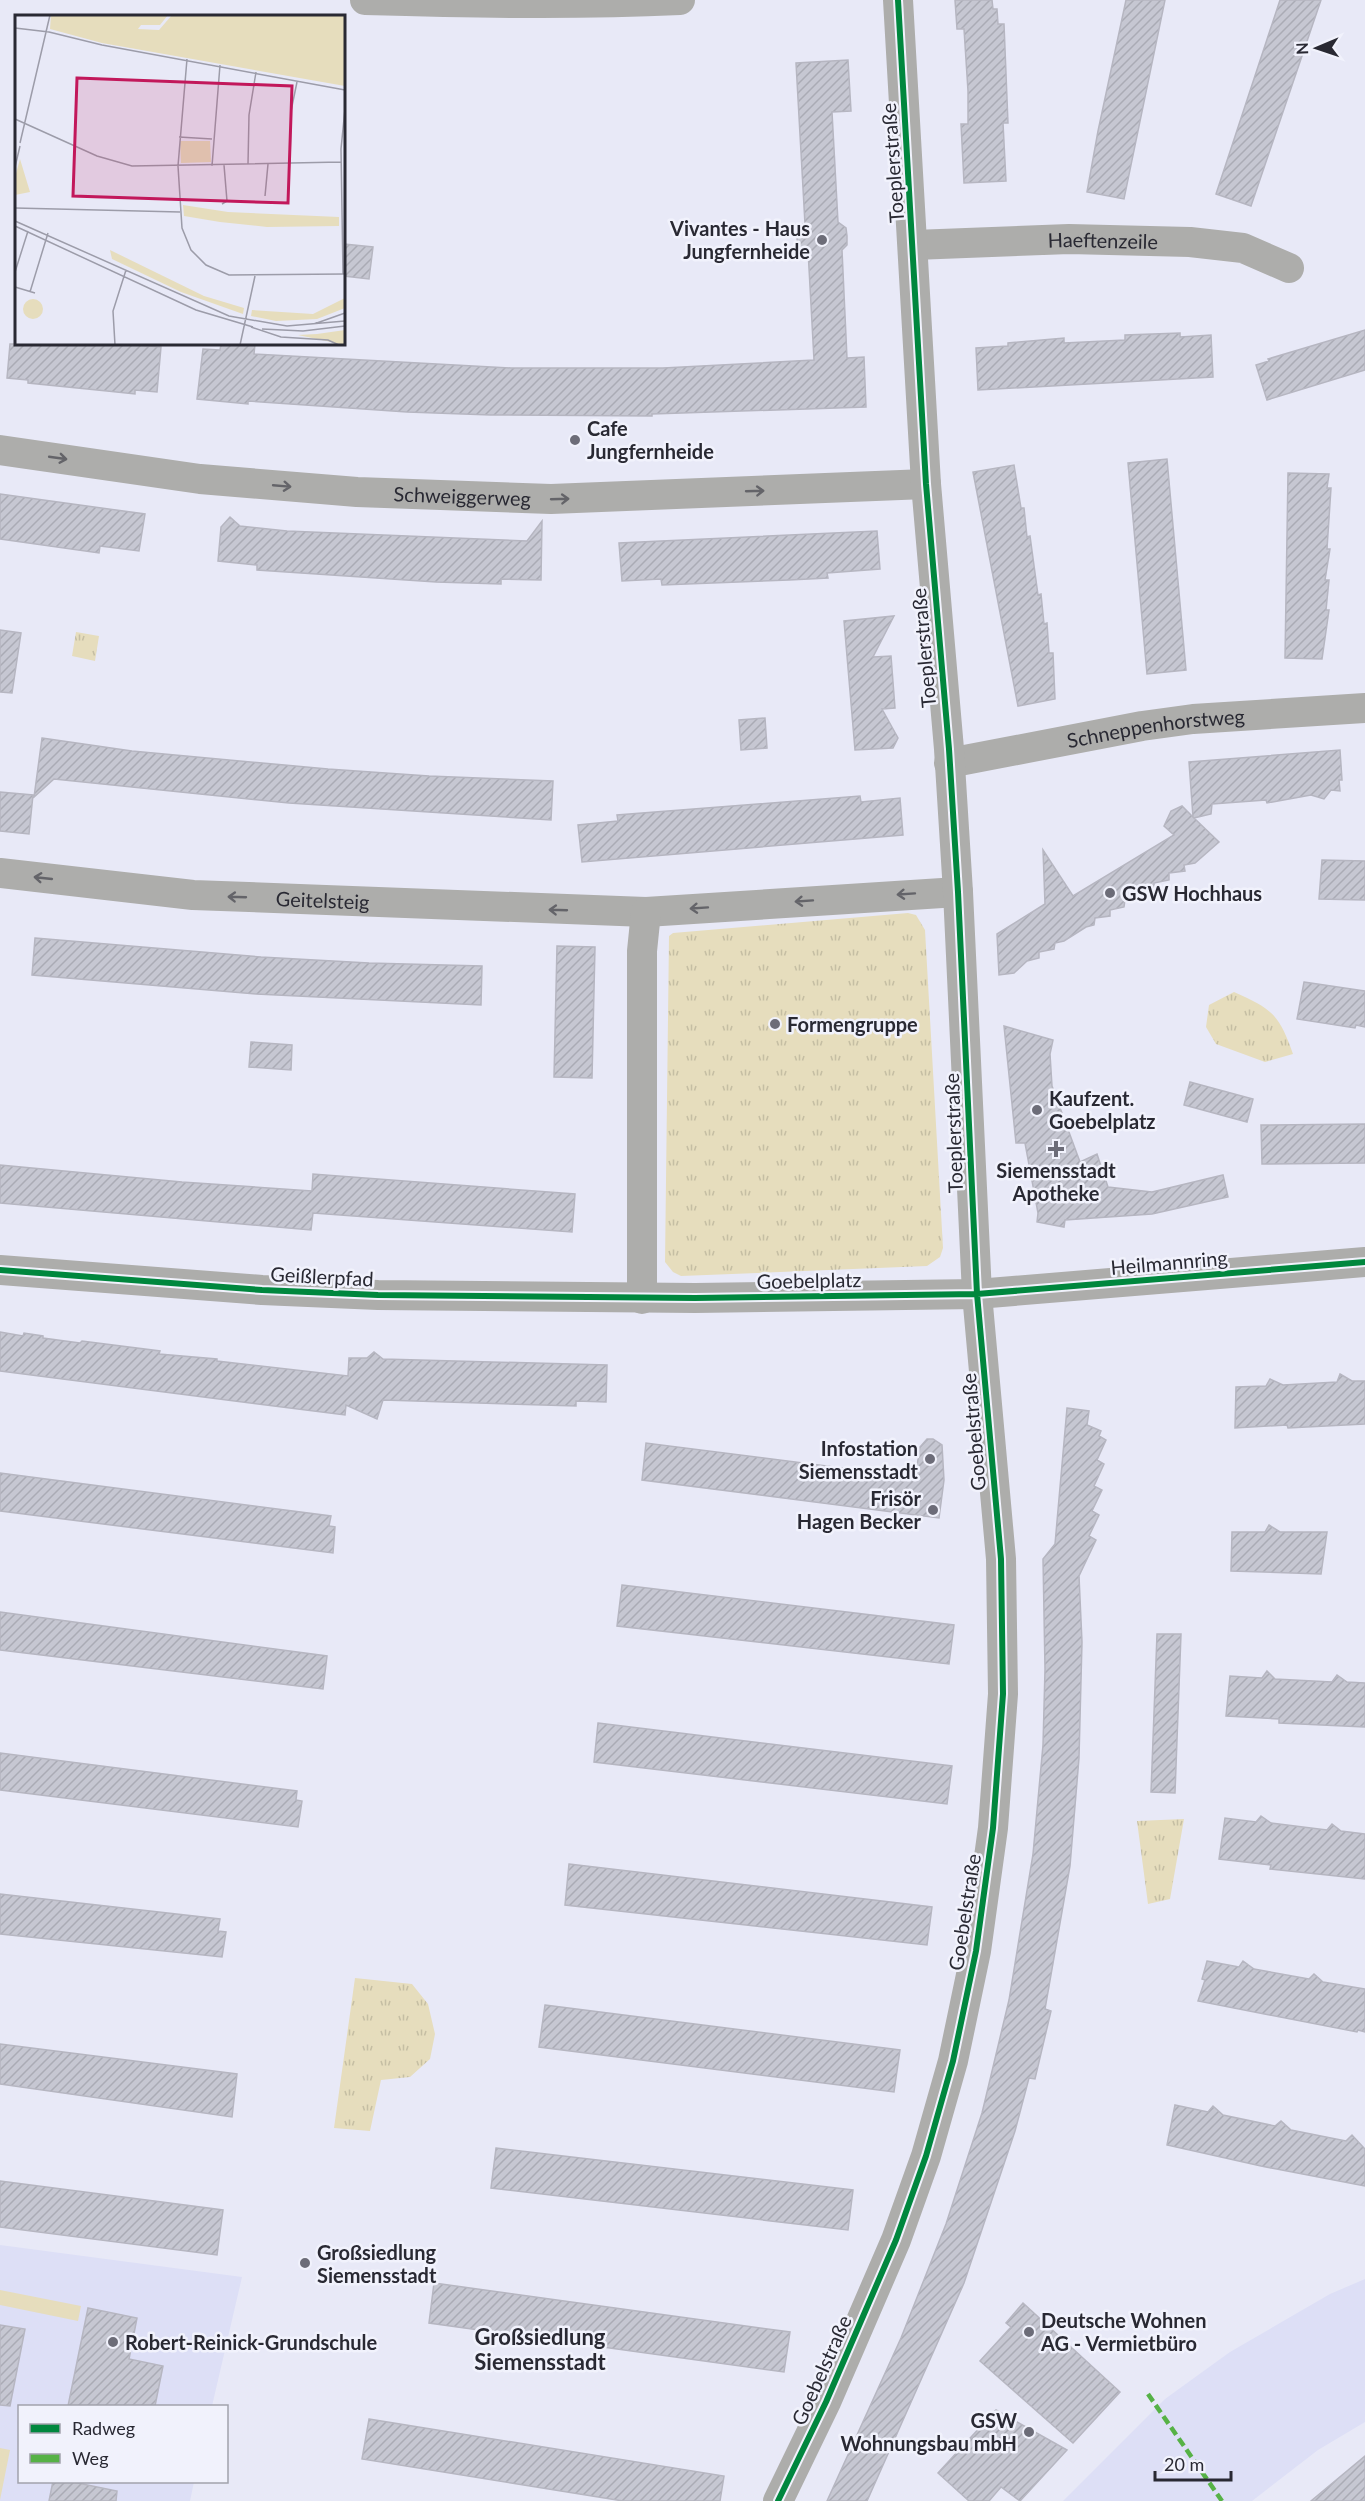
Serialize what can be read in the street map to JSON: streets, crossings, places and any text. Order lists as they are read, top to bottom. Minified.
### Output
{"streets":{"street":["Toeplerstraße","Haeftenzeile","Schweiggerweg","Schneppenhorstweg","Geitelsteig","Heilmannring","Geißlerpfad","Goebelplatz","Goebelstraße"]},"crossings":[["Toeplerstraße","Haeftenzeile"],["Toeplerstraße","Schweiggerweg"],["Toeplerstraße","Schneppenhorstweg"],["Toeplerstraße","Heilmannring"],["Toeplerstraße","Goebelplatz"],["Toeplerstraße","Goebelstraße"],["Heilmannring","Goebelplatz"],["Heilmannring","Goebelstraße"],["Geißlerpfad","Goebelplatz"],["Goebelplatz","Goebelstraße"]],"one_way":["Schweiggerweg","Geitelsteig"],"districts":["Großsiedlung Siemensstadt"],"places":{"other":["Vivantes - Haus Jungfernheide","Cafe Jungfernheide","GSW Hochhaus","Formengruppe","Kaufzent. Goebelplatz","Infostation Siemensstadt","Frisör Hagen Becker","Großsiedlung Siemensstadt","Deutsche Wohnen AG - Vermietbüro","Robert-Reinick-Grundschule","GSW Wohnungsbau mbH"],"health":["Siemensstadt Apotheke"]},"legend":["Radweg","Weg"],"scale_bar":"20 m","north":"left"}
